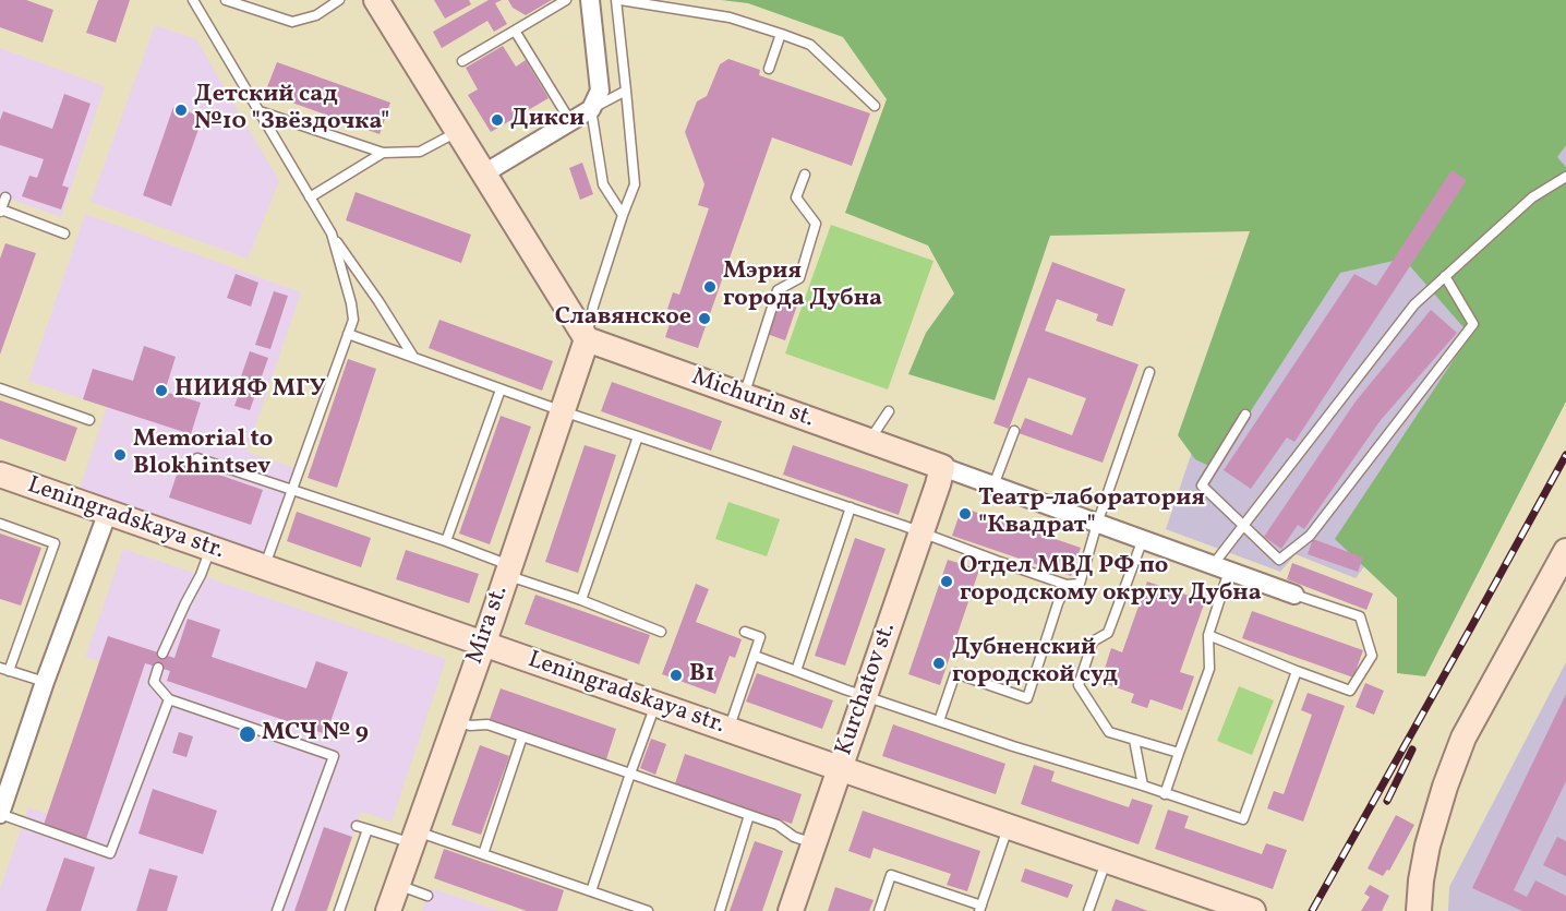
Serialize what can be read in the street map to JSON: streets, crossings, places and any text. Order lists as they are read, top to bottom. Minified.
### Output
{"streets":{"street":["Michurin st.","Leningradskaya str.","Mira st.","Kurchatov st."]},"crossings":[["Michurin st.","Mira st."],["Michurin st.","Kurchatov st."],["Leningradskaya str.","Mira st."],["Leningradskaya str.","Kurchatov st."]],"places":["Детский сад №10 \"Звёздочка\"","Дикси","Мэрия города Дубна","Славянское","НИИЯФ МГУ","Memorial to Blokhintsev","Театр-лаборатория \"Квадрат\"","Отдел МВД РФ по городскому округу Дубна","Дубненский городской суд","В1","МСЧ № 9"]}
